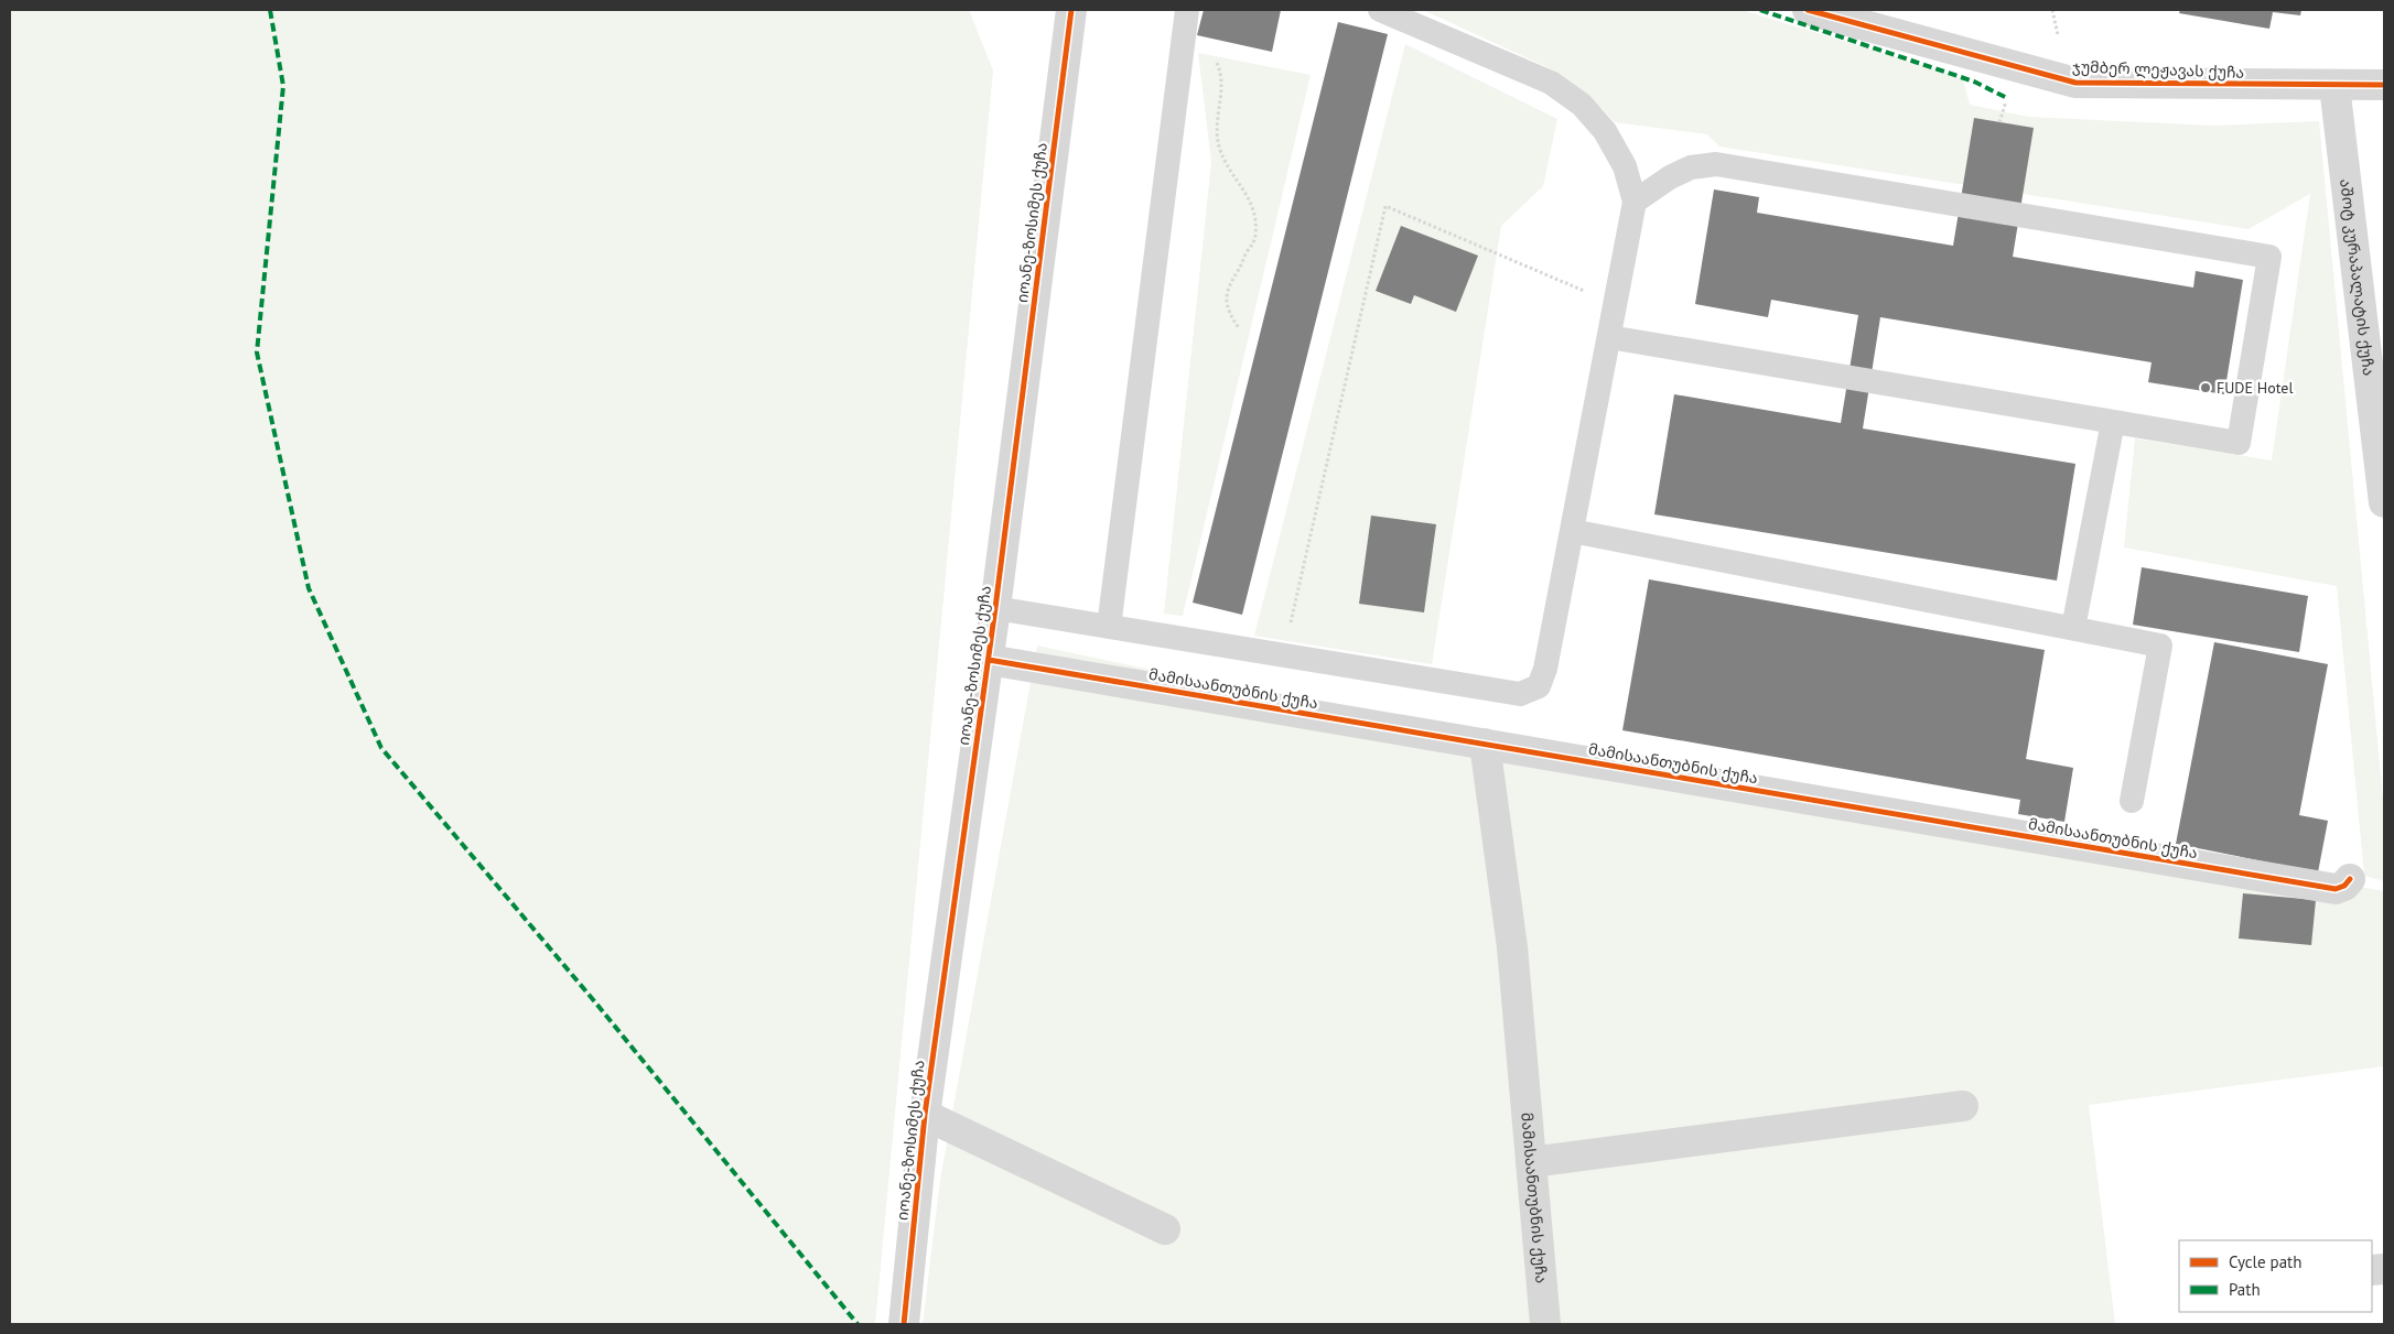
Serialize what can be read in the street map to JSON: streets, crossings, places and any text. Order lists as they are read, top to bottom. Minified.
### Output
{"streets":{"street":["ჯუმბერ ლეჟავას ქუჩა","იოანე-ზოსიმეს ქუჩა","აშოტ კურაპალატის ქუჩა","მამისაანთუბნის ქუჩა"]},"crossings":[["ჯუმბერ ლეჟავას ქუჩა","აშოტ კურაპალატის ქუჩა"],["იოანე-ზოსიმეს ქუჩა","მამისაანთუბნის ქუჩა"]],"places":["FUDE Hotel"],"legend":["Cycle path","Path"]}
